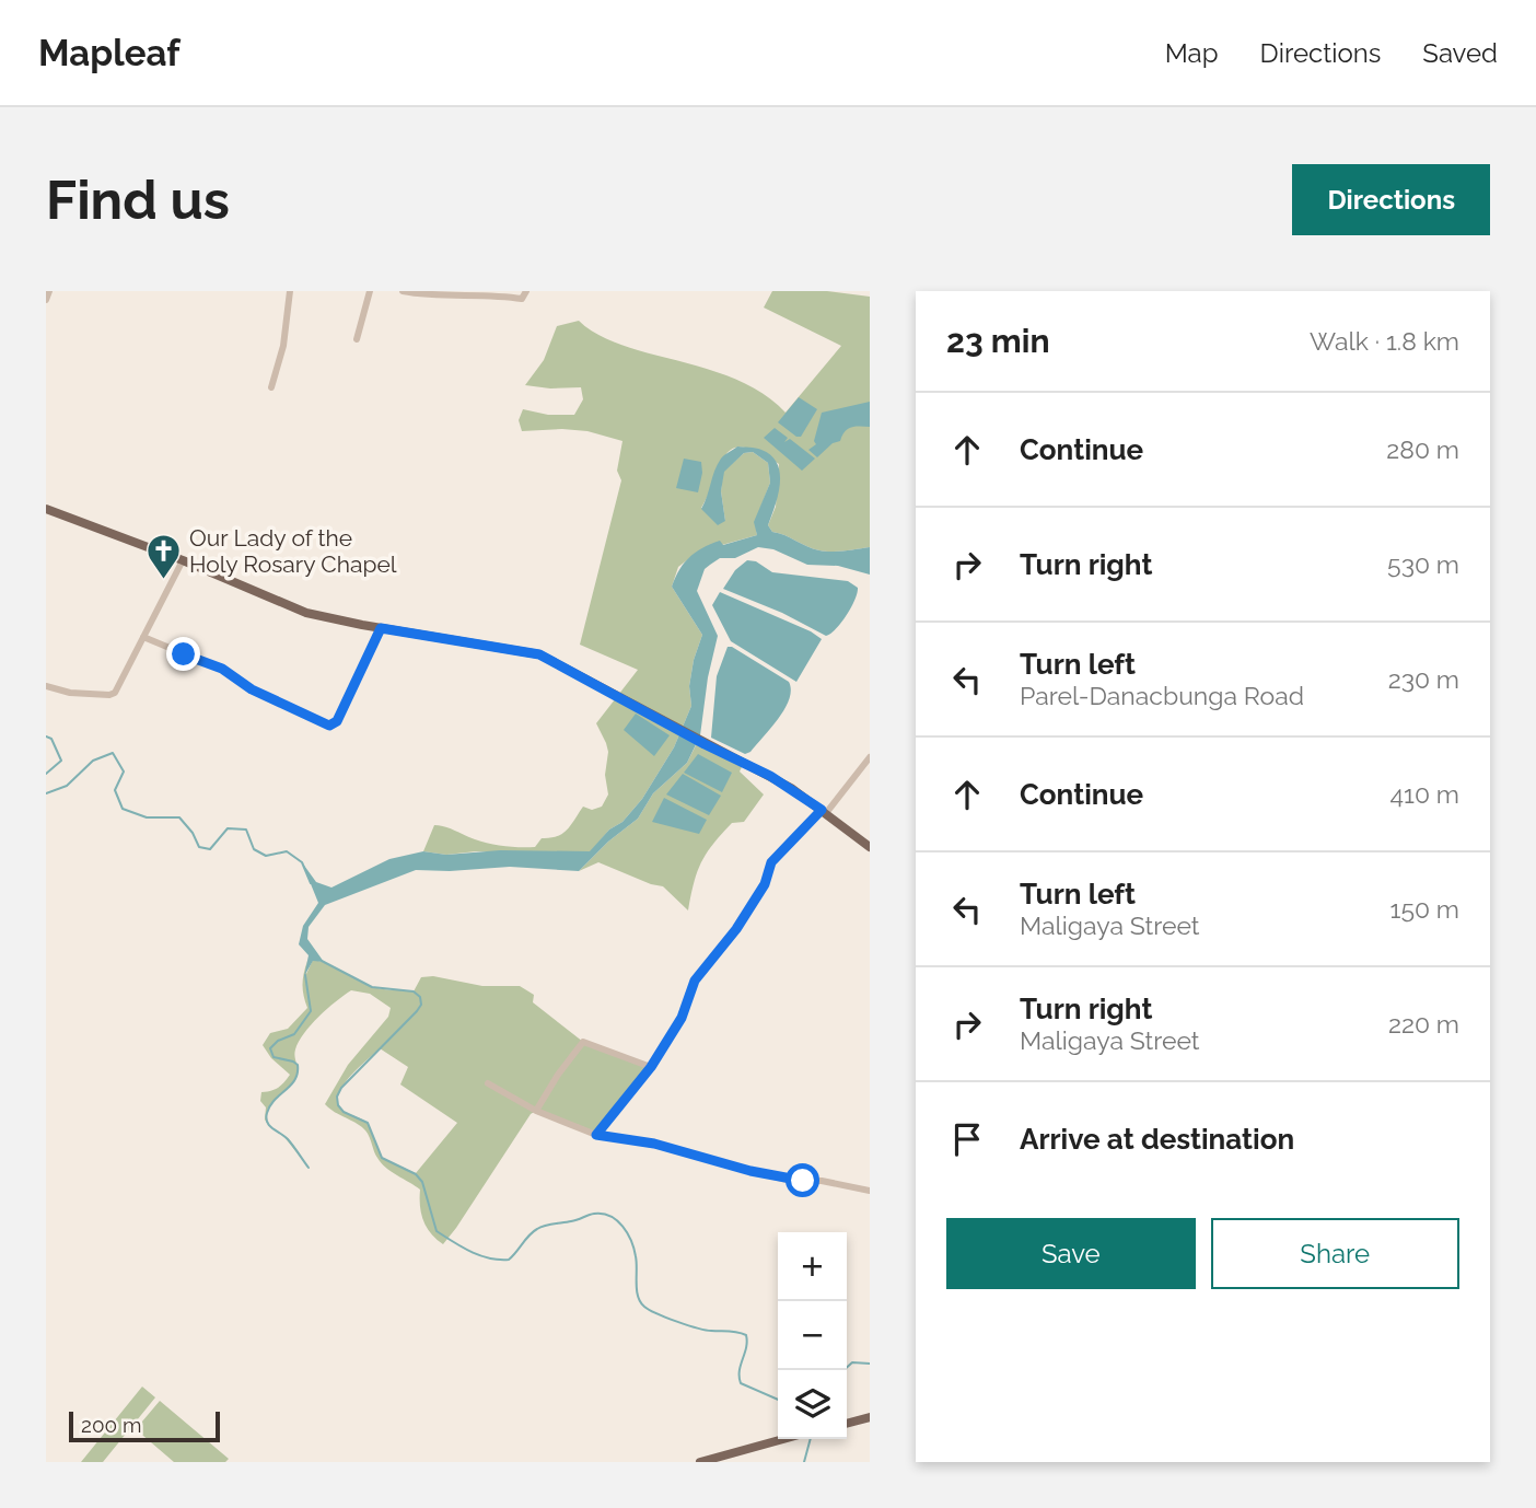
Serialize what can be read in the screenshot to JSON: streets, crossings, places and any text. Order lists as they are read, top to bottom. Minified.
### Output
{"places":{"church":["Our Lady of the Holy Rosary Chapel"]},"scale_bar":"200 m","page":{"header":"Mapleaf","nav":["Map","Directions","Saved"],"buttons":["Directions",["Save","Share"]],"title":"Find us","heading":["23 min","Walk · 1.8 km"],"list":[["Continue","280 m"],["Turn right","530 m"],["Turn left","Parel-Danacbunga Road","230 m"],["Continue","410 m"],["Turn left","Maligaya Street","150 m"],["Turn right","Maligaya Street","220 m"],"Arrive at destination"],"map_buttons":["+","−"],"scale":"200 m"}}
